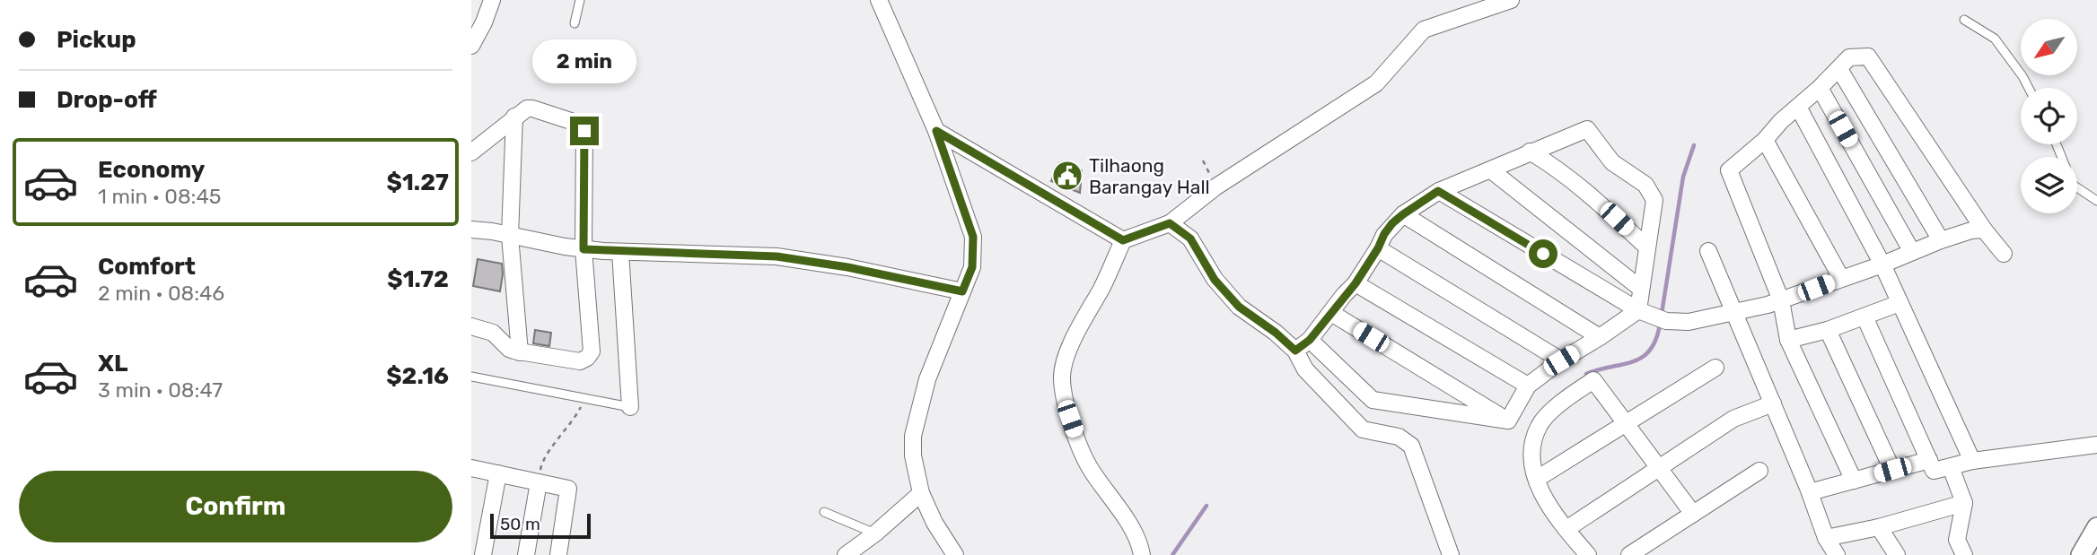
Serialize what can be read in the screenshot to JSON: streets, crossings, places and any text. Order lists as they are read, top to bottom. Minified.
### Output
{"places":{"public building":["Tilhaong Barangay Hall"]},"scale_bar":"50 m","north":"bottom left","page":{"banner":["Pickup","Drop-off"],"bubble":"2 min","list":[{"name":"Economy","note":"1 min · 08:45","value":"$1.27"},{"name":"Comfort","note":"2 min · 08:46","value":"$1.72"},{"name":"XL","note":"3 min · 08:47","value":"$2.16"}],"buttons":"Confirm","scale":"50 m"}}
